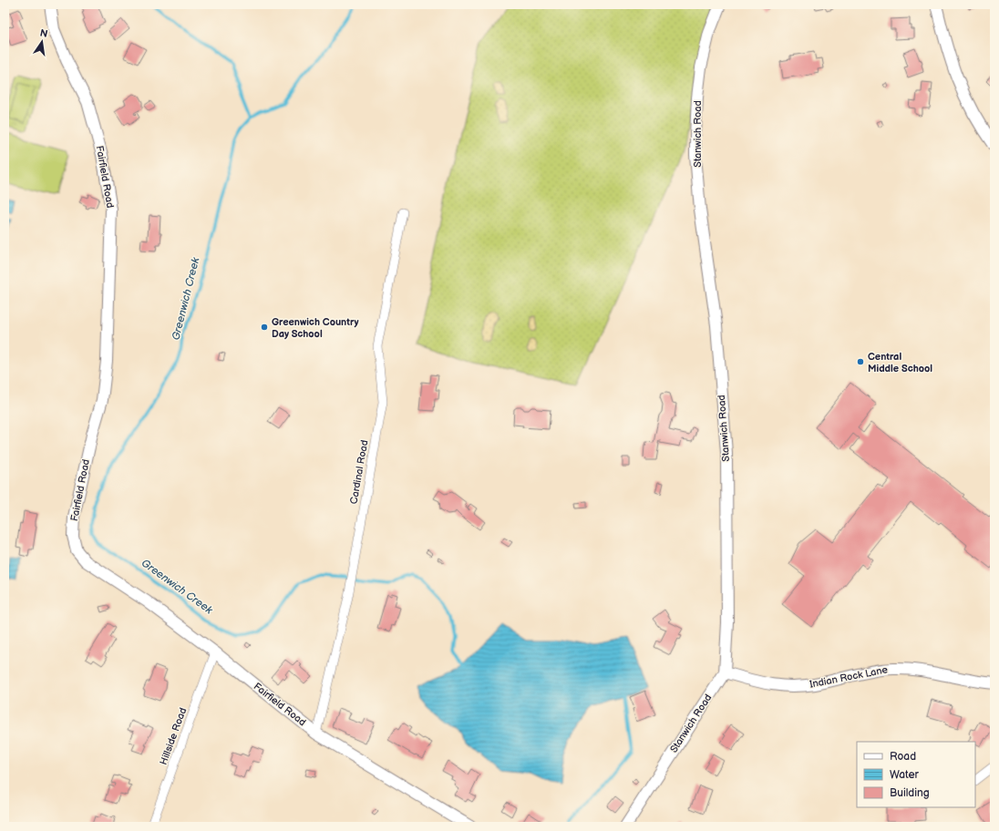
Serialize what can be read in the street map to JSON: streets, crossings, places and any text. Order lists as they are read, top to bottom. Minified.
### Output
{"streets":{"street":["Stanwich Road","Fairfield Road","Cardinal Road","Indian Rock Lane","Hillside Road"]},"crossings":[["Stanwich Road","Indian Rock Lane"],["Fairfield Road","Cardinal Road"],["Fairfield Road","Hillside Road"]],"water":["Greenwich Creek"],"places":["Greenwich Country Day School","Central Middle School"],"legend":["Road","Water","Building"],"north":"top"}
